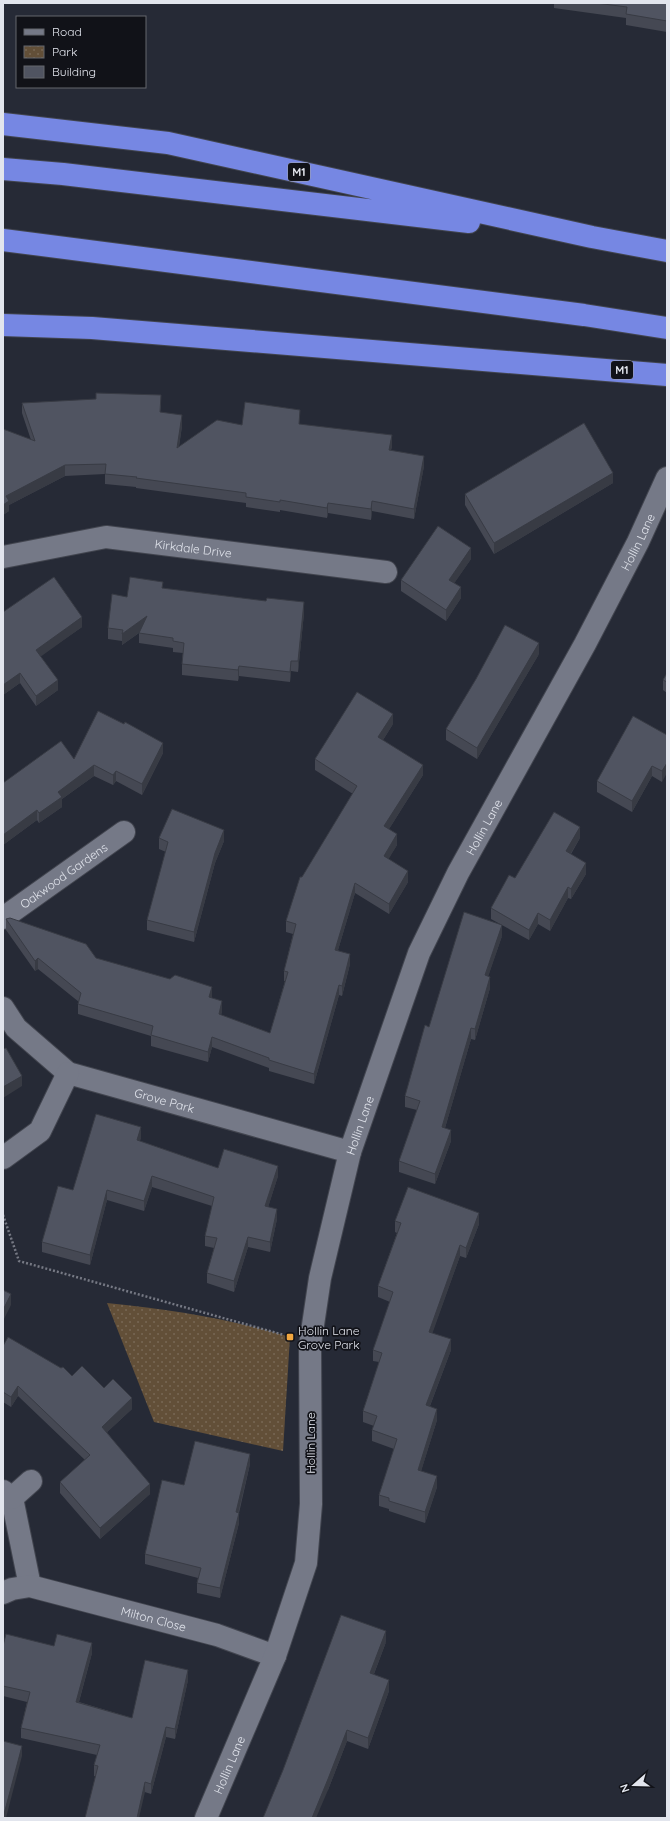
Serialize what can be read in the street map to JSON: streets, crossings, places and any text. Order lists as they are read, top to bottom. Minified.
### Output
{"streets":{"highway":["M1"],"street":["Hollin Lane","Kirkdale Drive","Oakwood Gardens","Grove Park","Milton Close"]},"crossings":[["Hollin Lane","Grove Park"],["Hollin Lane","Milton Close"]],"places":{"transit":["Hollin Lane Grove Park"]},"legend":["Road","Park","Building"],"north":"left"}
